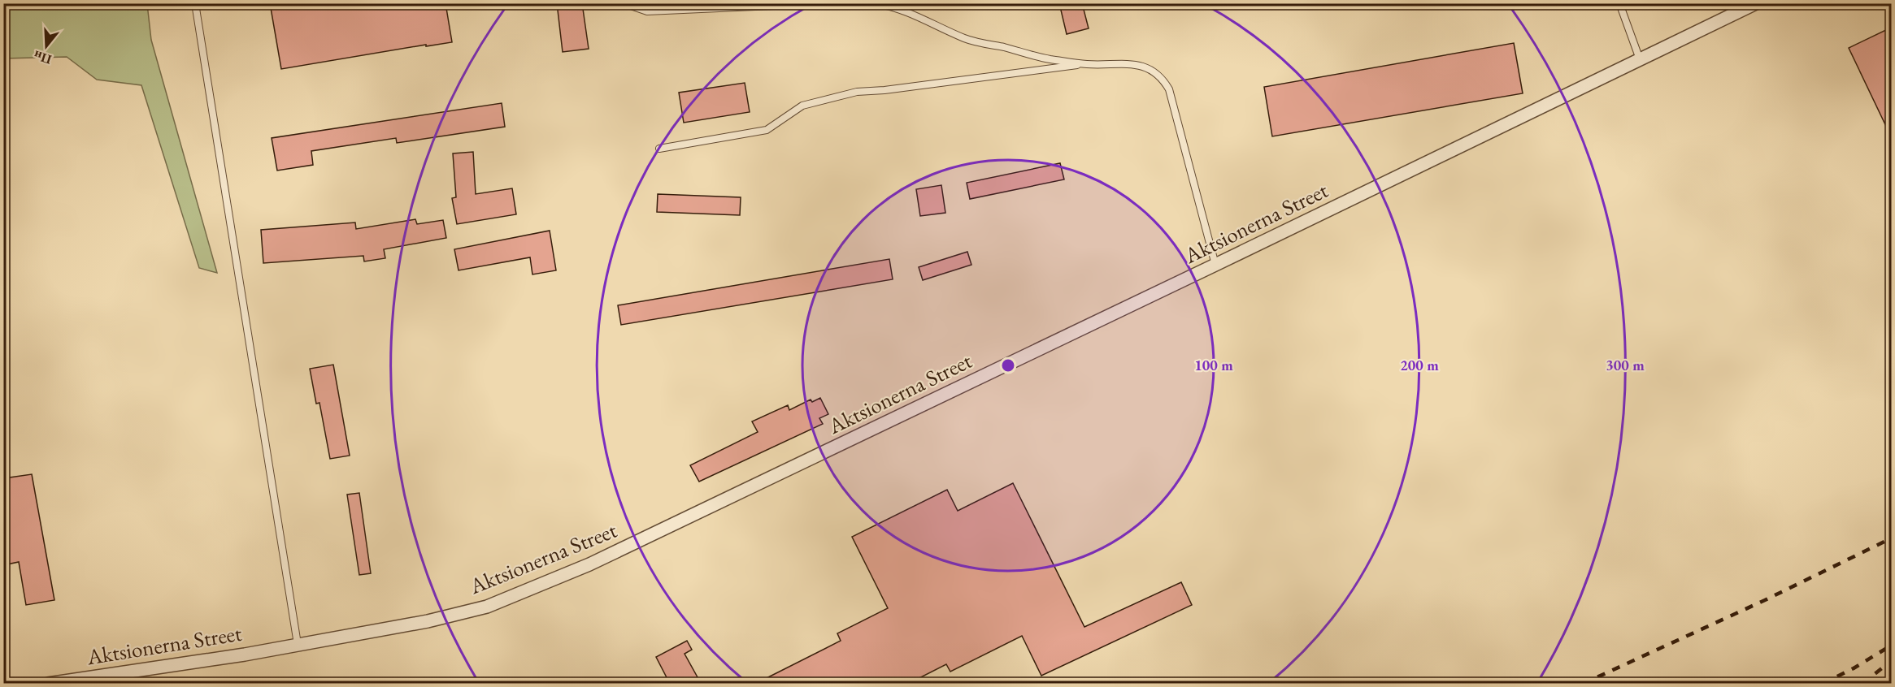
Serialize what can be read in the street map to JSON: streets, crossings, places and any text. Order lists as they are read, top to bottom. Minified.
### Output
{"streets":{"street":["Aktsionerna Street"]},"north":"bottom","rings":["100 m","200 m","300 m"]}
